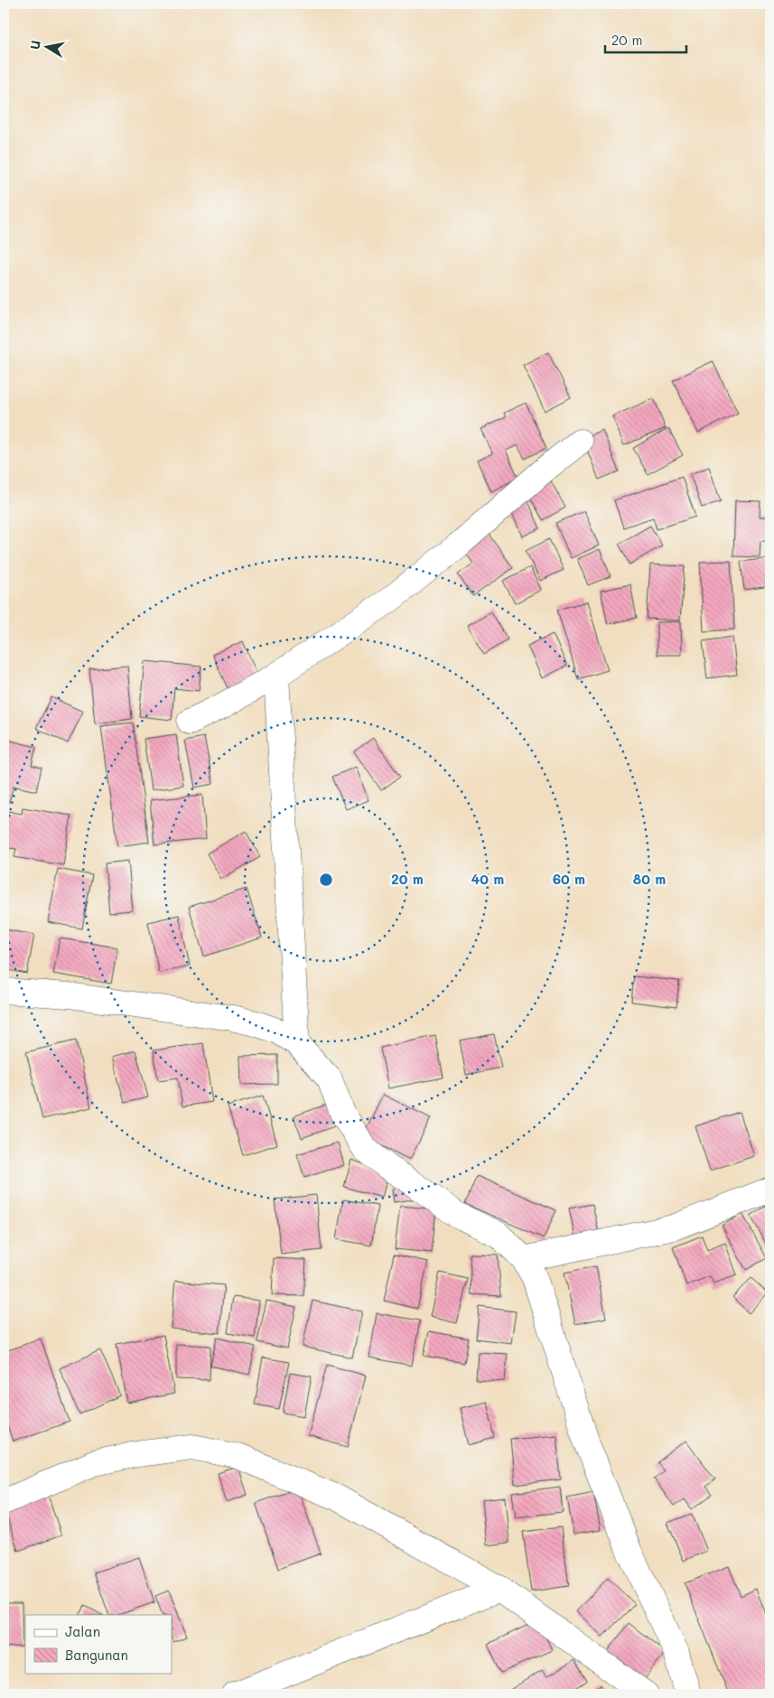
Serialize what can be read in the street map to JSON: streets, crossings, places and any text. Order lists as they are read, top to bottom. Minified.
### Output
{"legend":["Jalan","Bangunan"],"scale_bar":"20 m","north":"left","rings":["20 m","40 m","60 m","80 m"]}
